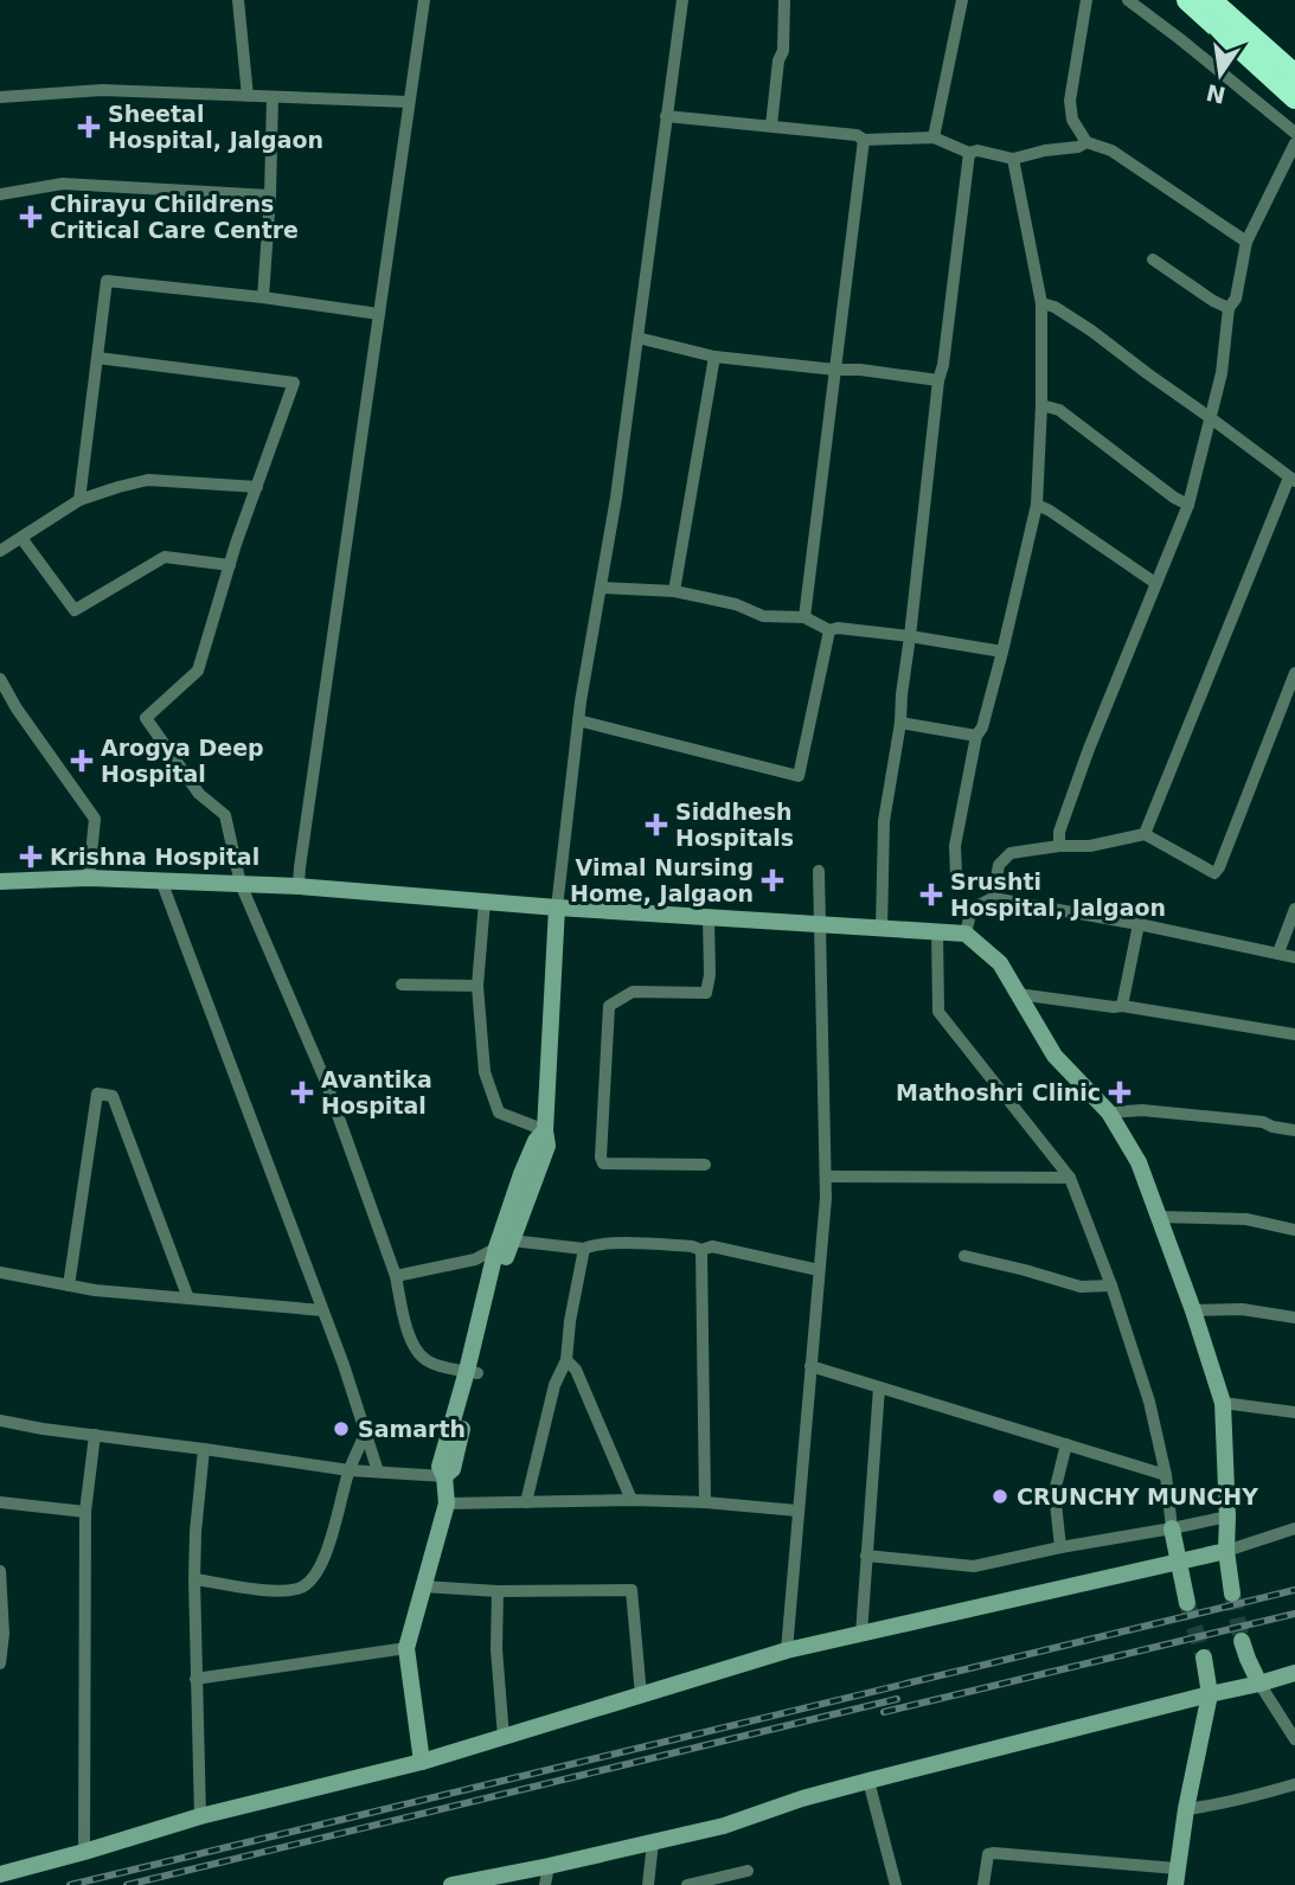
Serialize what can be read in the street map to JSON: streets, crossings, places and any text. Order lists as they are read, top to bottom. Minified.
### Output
{"places":{"health":["Sheetal Hospital, Jalgaon","Chirayu Childrens Critical Care Centre","Arogya Deep Hospital","Siddhesh Hospitals","Krishna Hospital","Vimal Nursing Home, Jalgaon","Srushti Hospital, Jalgaon","Avantika Hospital","Mathoshri Clinic"],"other":["Samarth","CRUNCHY MUNCHY"]},"north":"bottom"}
